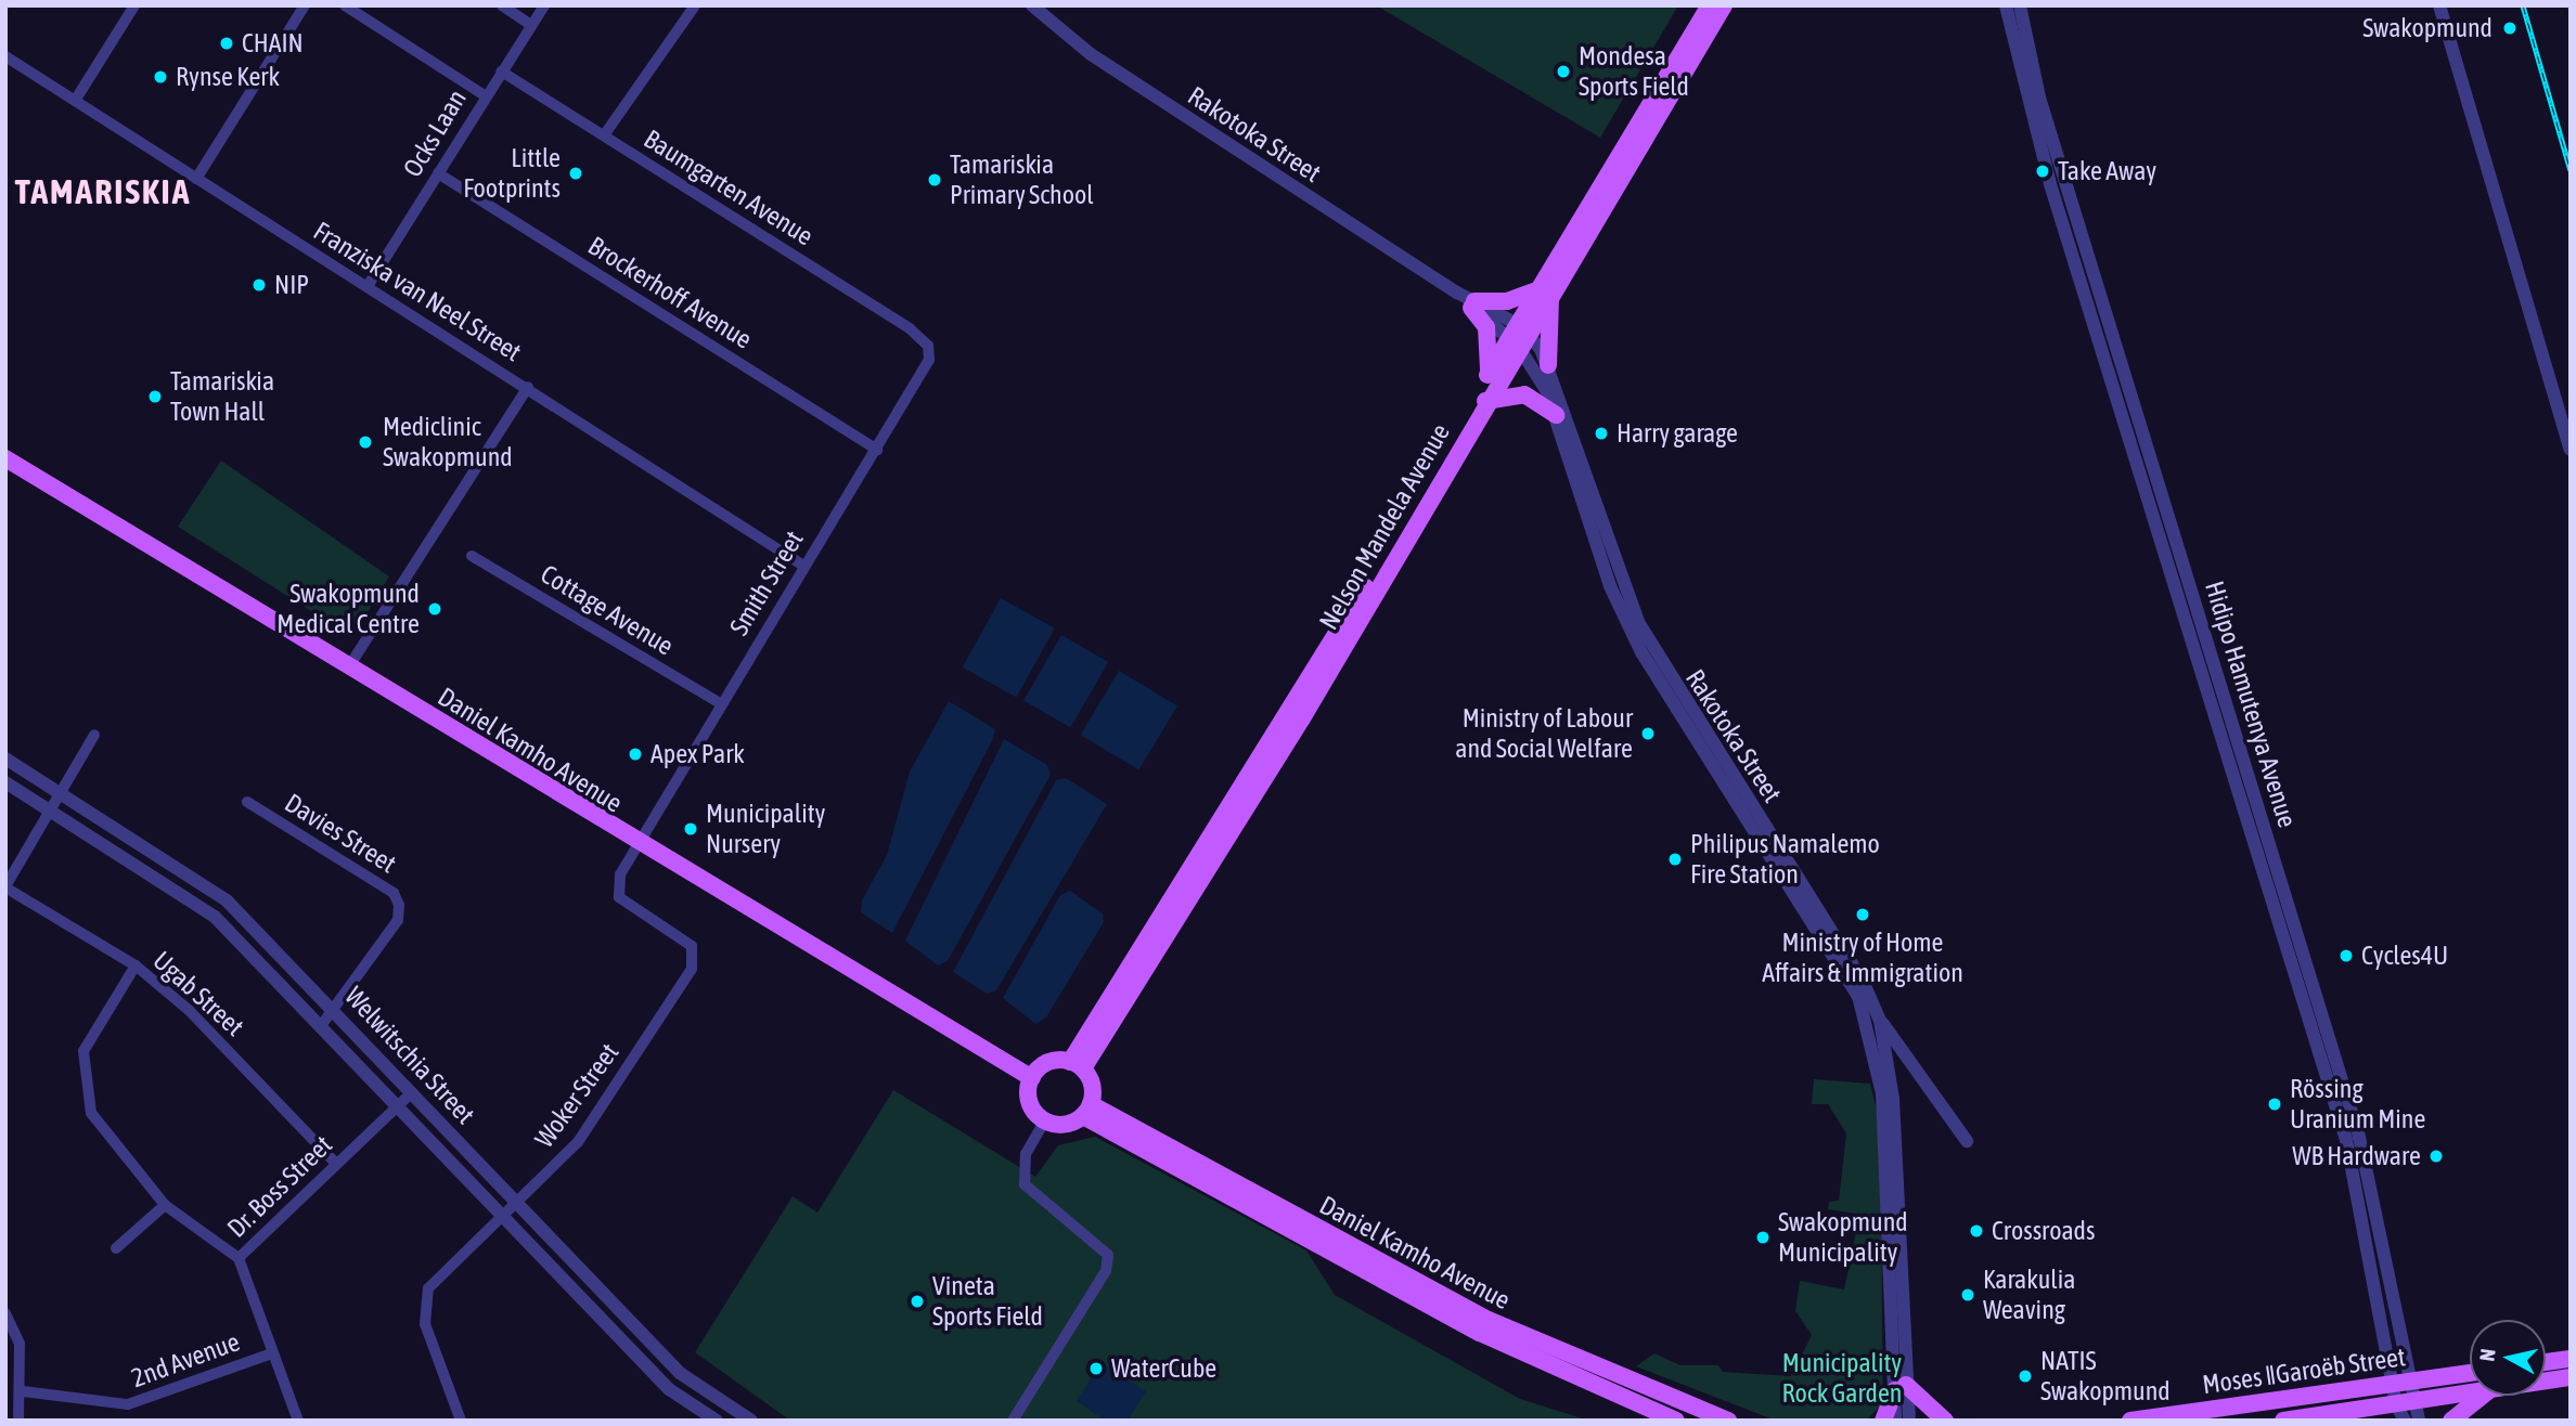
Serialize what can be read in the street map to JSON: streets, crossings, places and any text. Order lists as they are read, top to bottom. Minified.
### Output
{"streets":{"main road":["Nelson Mandela Avenue","Daniel Kamho Avenue","Moses ǁGaroëb Street"],"street":["Ocks Laan","Rakotoka Street","Baumgarten Avenue","Franziska van Neel Street","Brockerhoff Avenue","Smith Street","Cottage Avenue","Hidipo Hamutenya Avenue","Davies Street","Ugab Street","Welwitschia Street","Woker Street","Dr. Boss Street","2nd Avenue"]},"crossings":[["Ocks Laan","Baumgarten Avenue"],["Ocks Laan","Franziska van Neel Street"],["Ocks Laan","Brockerhoff Avenue"],["Rakotoka Street","Nelson Mandela Avenue"],["Baumgarten Avenue","Smith Street"],["Franziska van Neel Street","Smith Street"],["Brockerhoff Avenue","Smith Street"],["Nelson Mandela Avenue","Daniel Kamho Avenue"],["Smith Street","Cottage Avenue"],["Smith Street","Daniel Kamho Avenue"],["Smith Street","Woker Street"],["Hidipo Hamutenya Avenue","Moses ǁGaroëb Street"],["Daniel Kamho Avenue","Woker Street"],["Davies Street","Welwitschia Street"],["Ugab Street","Dr. Boss Street"],["Welwitschia Street","Woker Street"],["Welwitschia Street","Dr. Boss Street"],["Dr. Boss Street","2nd Avenue"]],"districts":["TAMARISKIA"],"parks":["Municipality Rock Garden"],"places":["Swakopmund","CHAIN","Mondesa Sports Field","Rynse Kerk","Take Away","Little Footprints","Tamariskia Primary School","NIP","Tamariskia Town Hall","Harry garage","Mediclinic Swakopmund","Swakopmund Medical Centre","Ministry of Labour and Social Welfare","Apex Park","Municipality Nursery","Philipus Namalemo Fire Station","Ministry of Home Affairs & Immigration","Cycles4U","Rössing Uranium Mine","WB Hardware","Crossroads","Swakopmund Municipality","Karakulia Weaving","Vineta Sports Field","WaterCube","NATIS Swakopmund"],"north":"left"}
